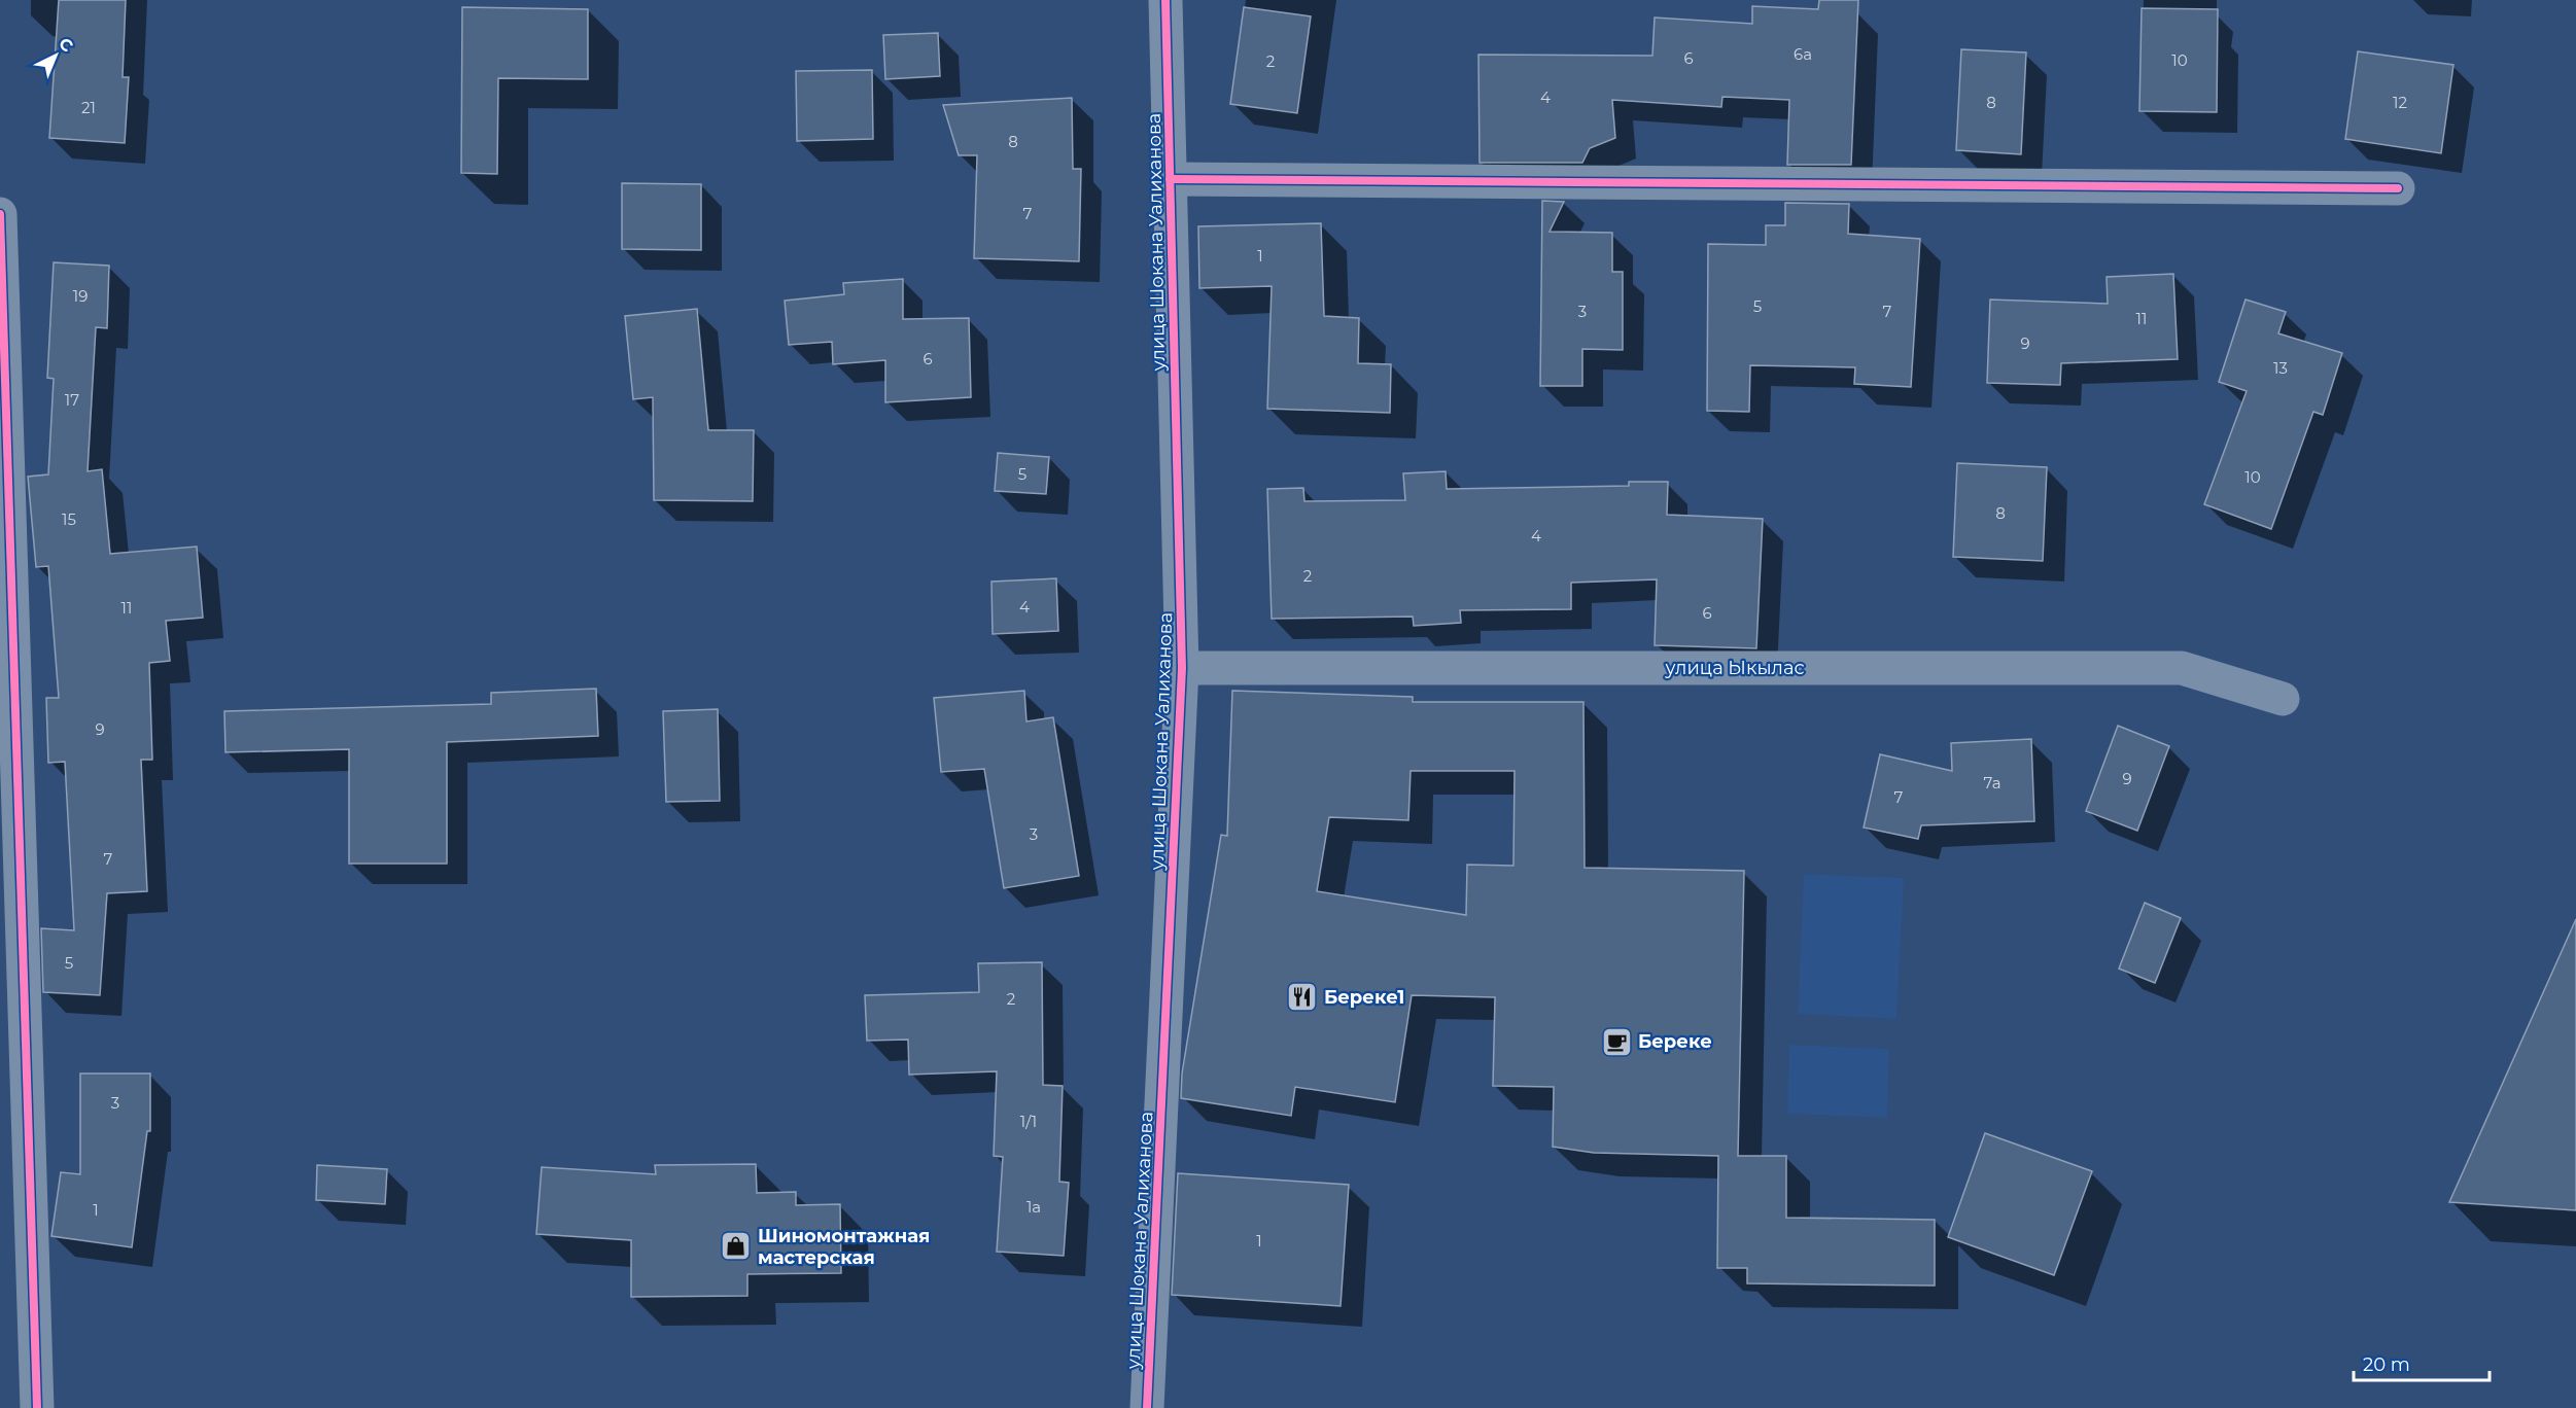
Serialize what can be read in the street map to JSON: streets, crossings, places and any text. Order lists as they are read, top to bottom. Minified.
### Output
{"streets":{"street":["улица Шокана Уалиханова","улица Ыкылас"]},"crossings":[["улица Шокана Уалиханова","улица Ыкылас"]],"places":{"restaurant":["Береке1"],"cafe":["Береке"],"shop":["Шиномонтажная мастерская"]},"house_numbers":["6а","6","10","2","4","8","12","21","8","7","1","19","5","3","7","11","9","6","13","17","5","10","8","15","4","2","4","11","6","9","9","7а","7","3","7","5","2","3","1/1","1а","1","1"],"scale_bar":"20 m","north":"top right"}
